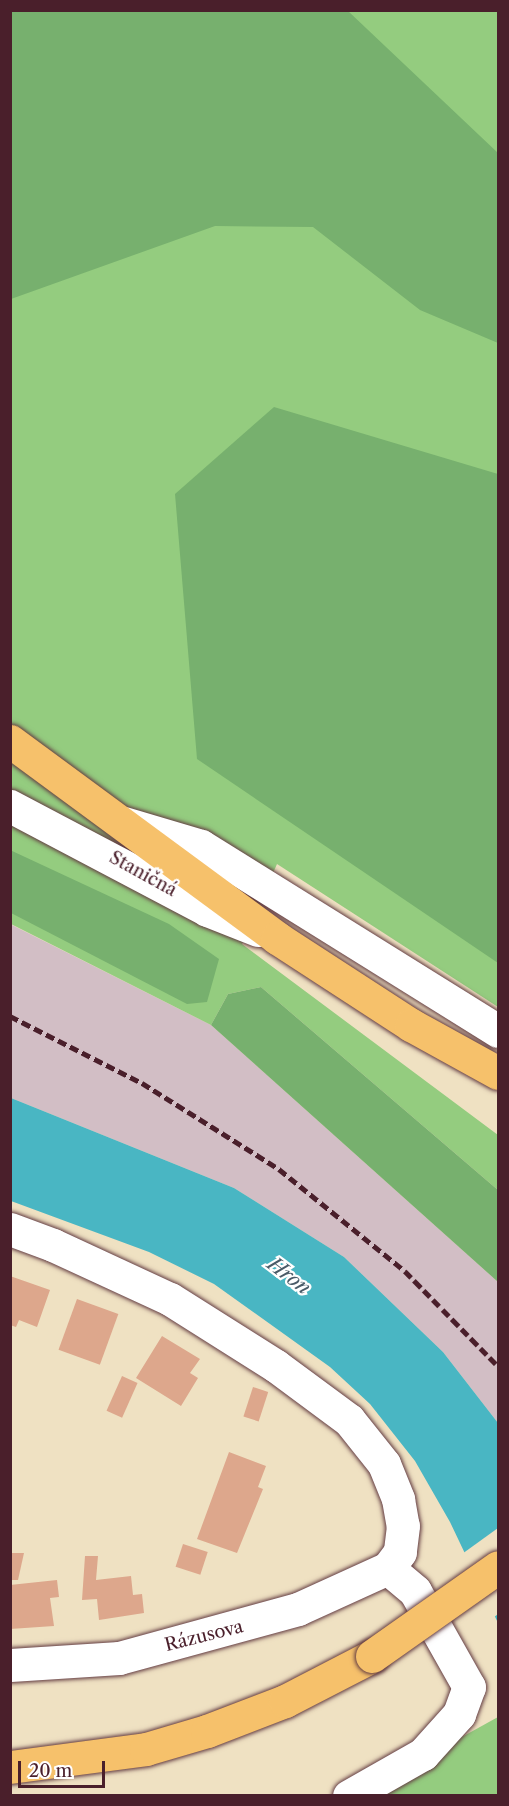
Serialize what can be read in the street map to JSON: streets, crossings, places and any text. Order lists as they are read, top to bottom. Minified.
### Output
{"streets":{"street":["Staničná","Rázusova"]},"water":["Hron"],"scale_bar":"20 m"}
